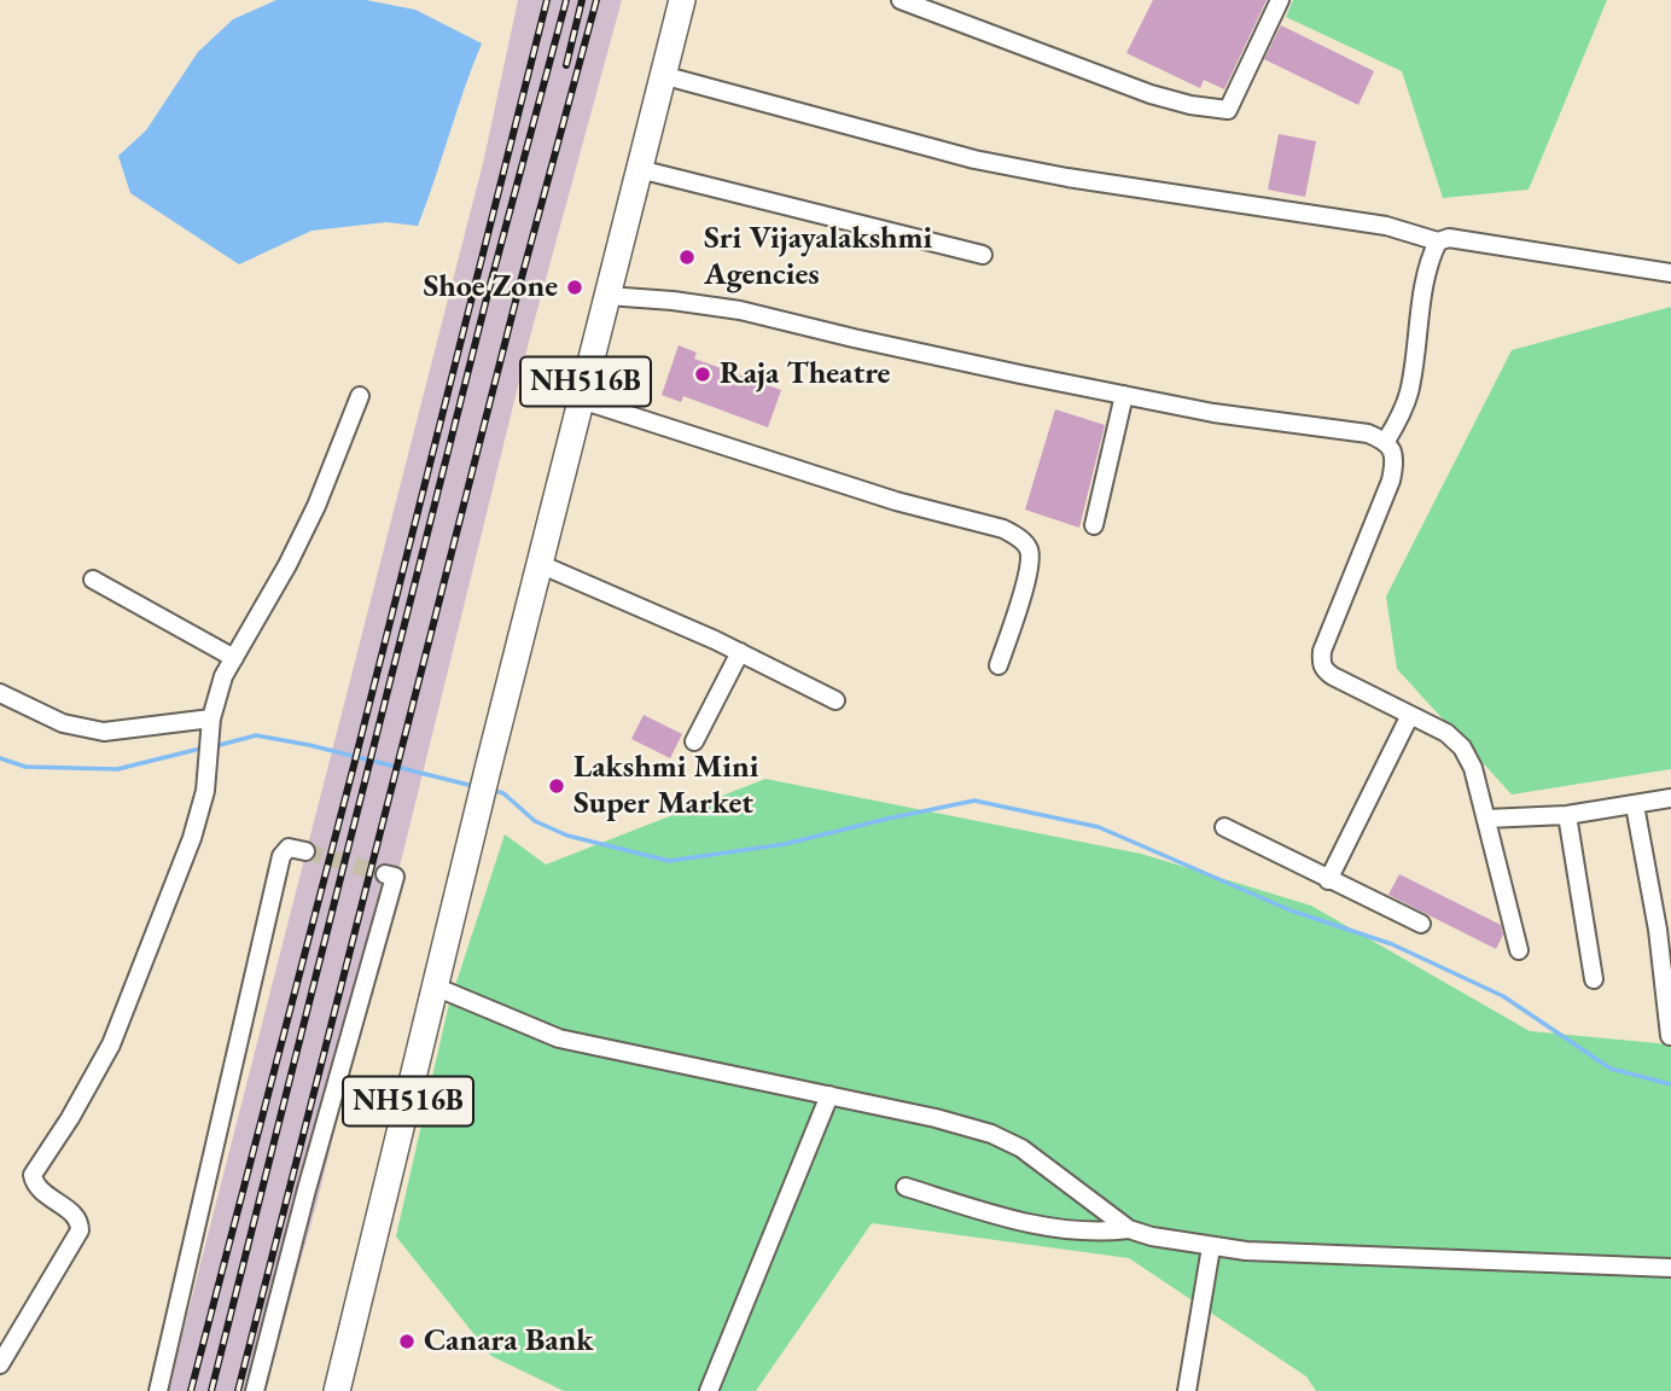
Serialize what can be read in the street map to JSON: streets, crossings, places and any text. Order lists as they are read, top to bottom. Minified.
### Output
{"streets":{"highway":["NH516B"]},"places":["Sri Vijayalakshmi Agencies","Shoe Zone","Raja Theatre","Lakshmi Mini Super Market","Canara Bank"]}
